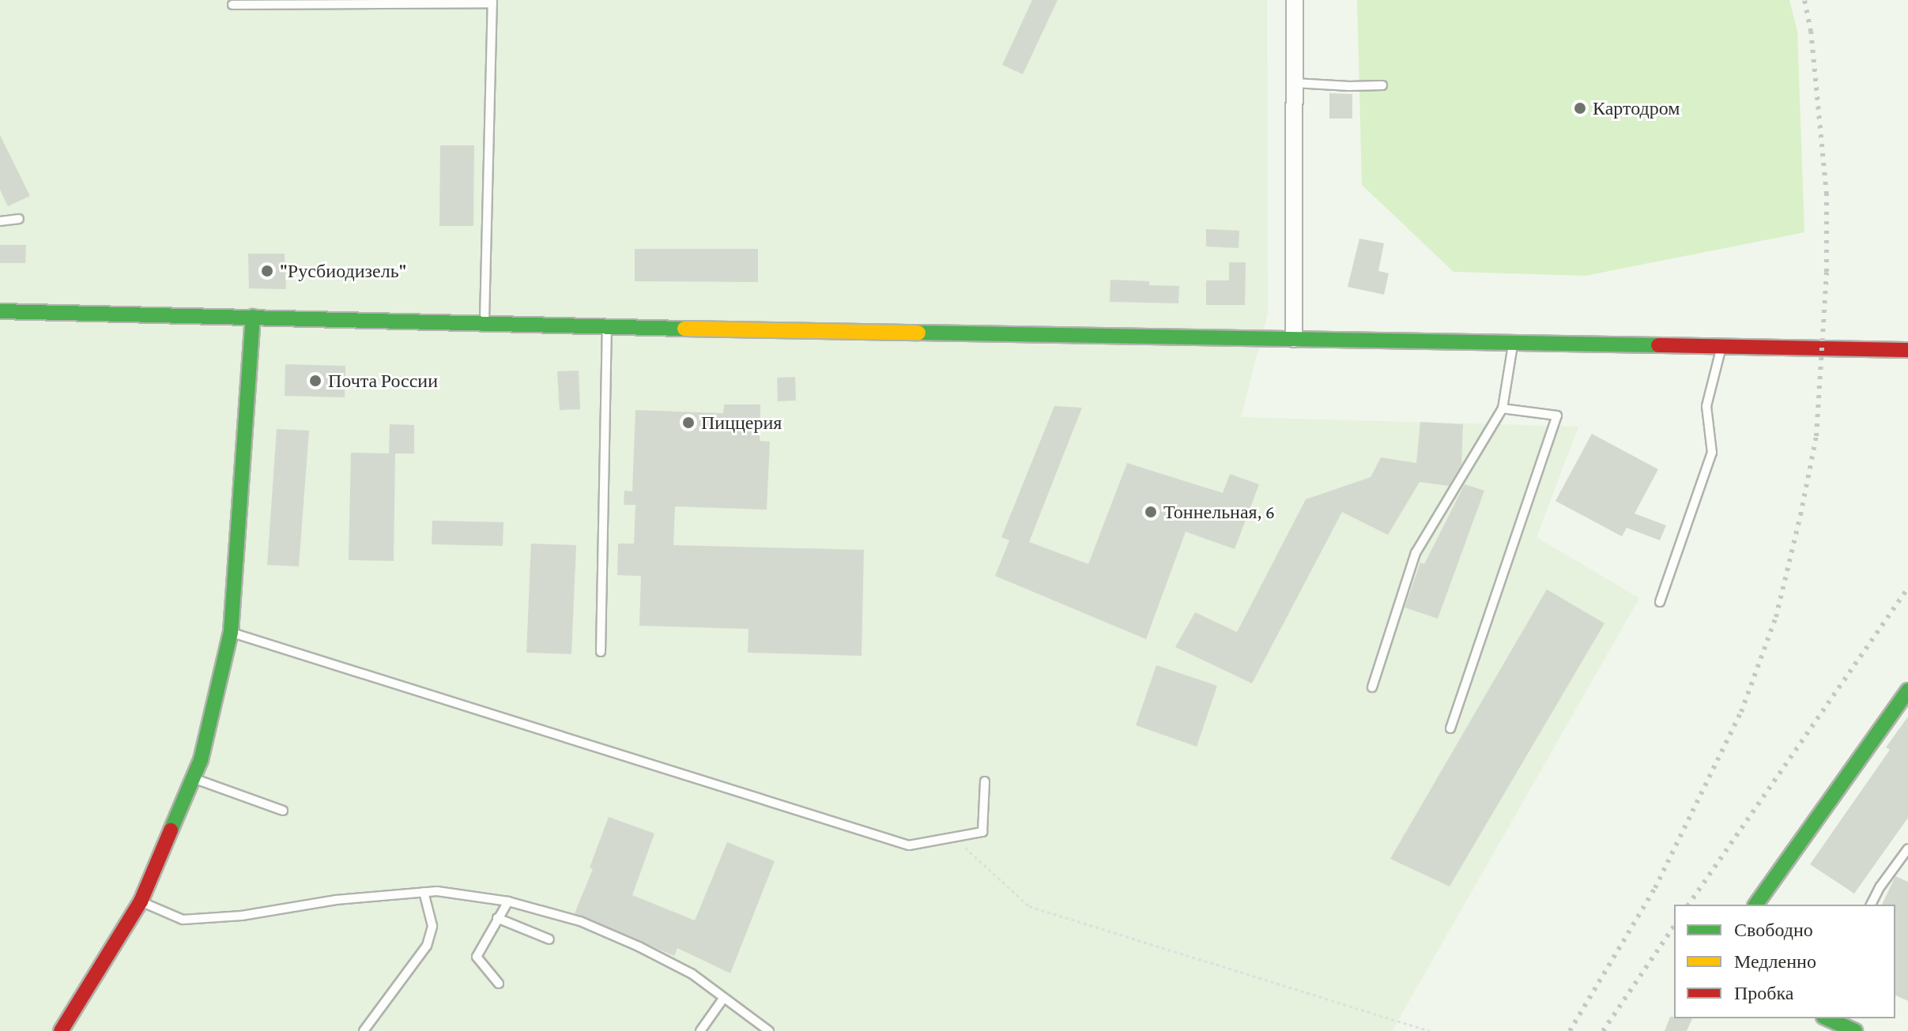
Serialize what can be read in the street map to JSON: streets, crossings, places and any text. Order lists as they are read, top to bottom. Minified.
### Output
{"places":["Картодром","\"Русбиодизель\"","Почта России","Пиццерия","Тоннельная, 6"],"legend":["Свободно","Медленно","Пробка"]}
